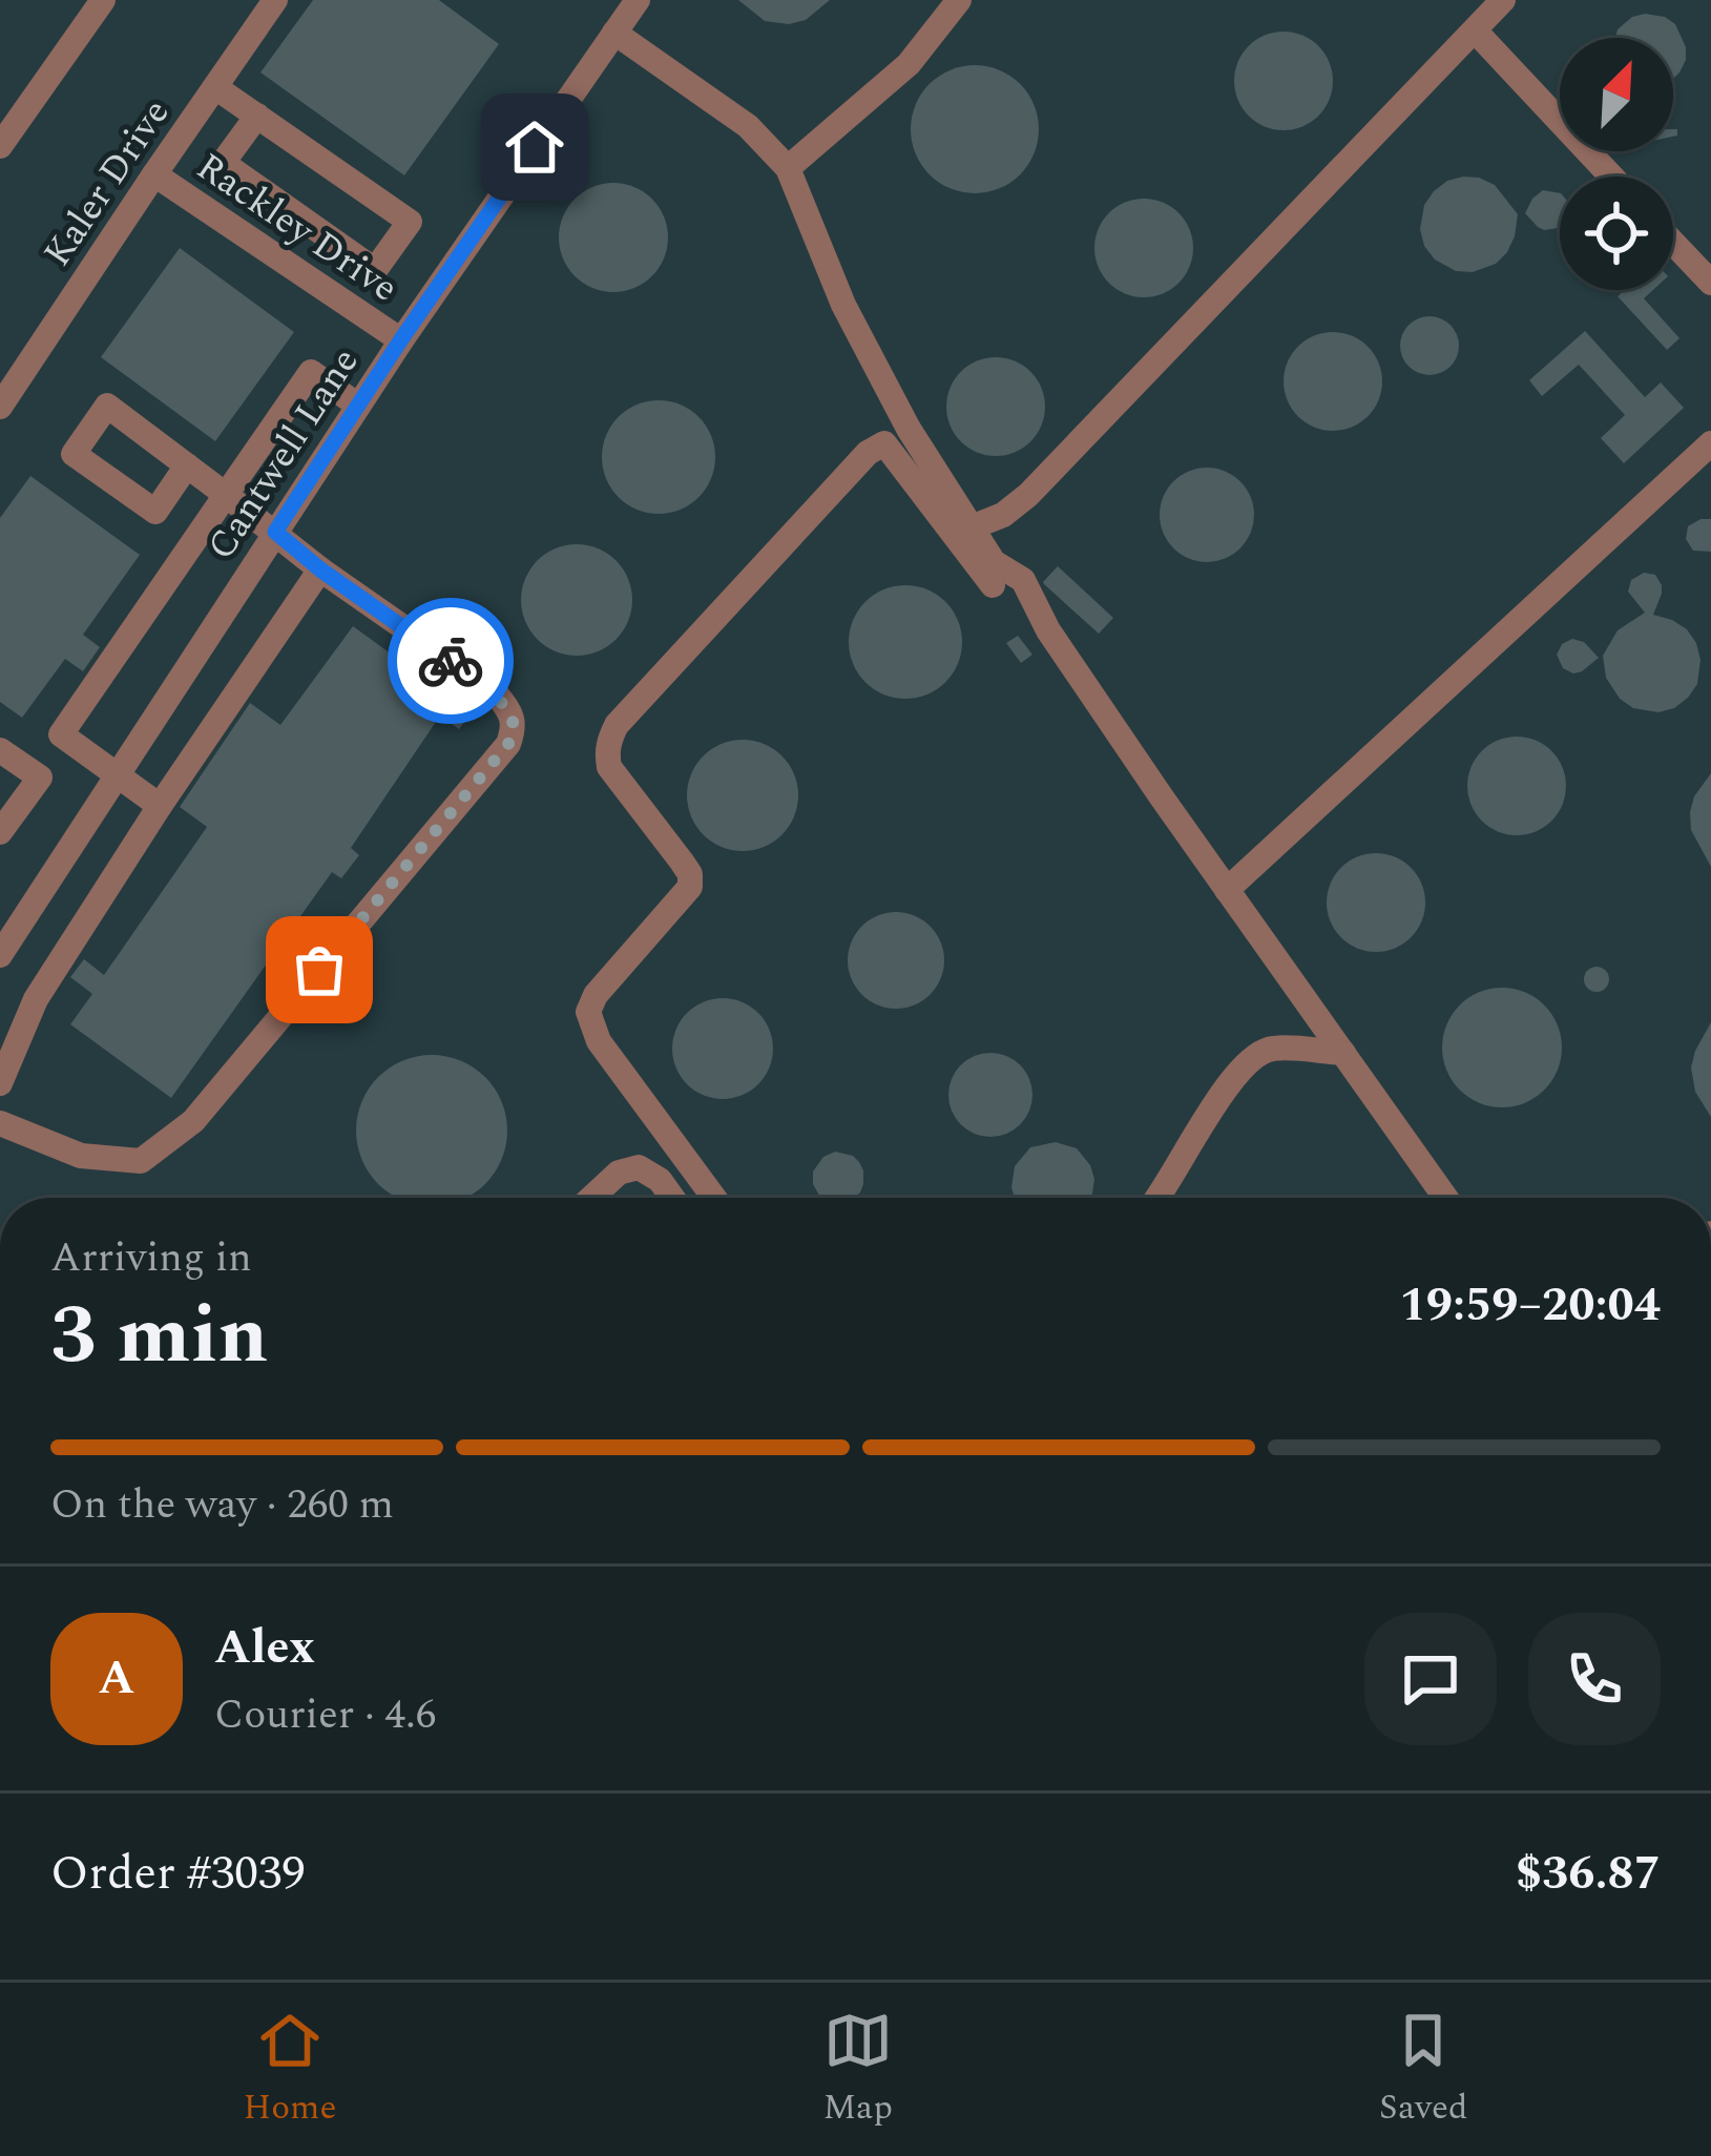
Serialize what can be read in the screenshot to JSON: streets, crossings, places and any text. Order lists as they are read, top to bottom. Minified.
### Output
{"streets":{"street":["Kaler Drive","Rackley Drive","Cantwell Lane"]},"crossings":[["Kaler Drive","Rackley Drive"],["Rackley Drive","Cantwell Lane"]],"north":"top right","page":{"heading":["3 min","Arriving in","19:59–20:04"],"panel":["Alex","Courier · 4.6","Order #3039","$36.87"],"bar":"On the way · 260 m","round":"A","tabs":["Home","Map","Saved"]}}
